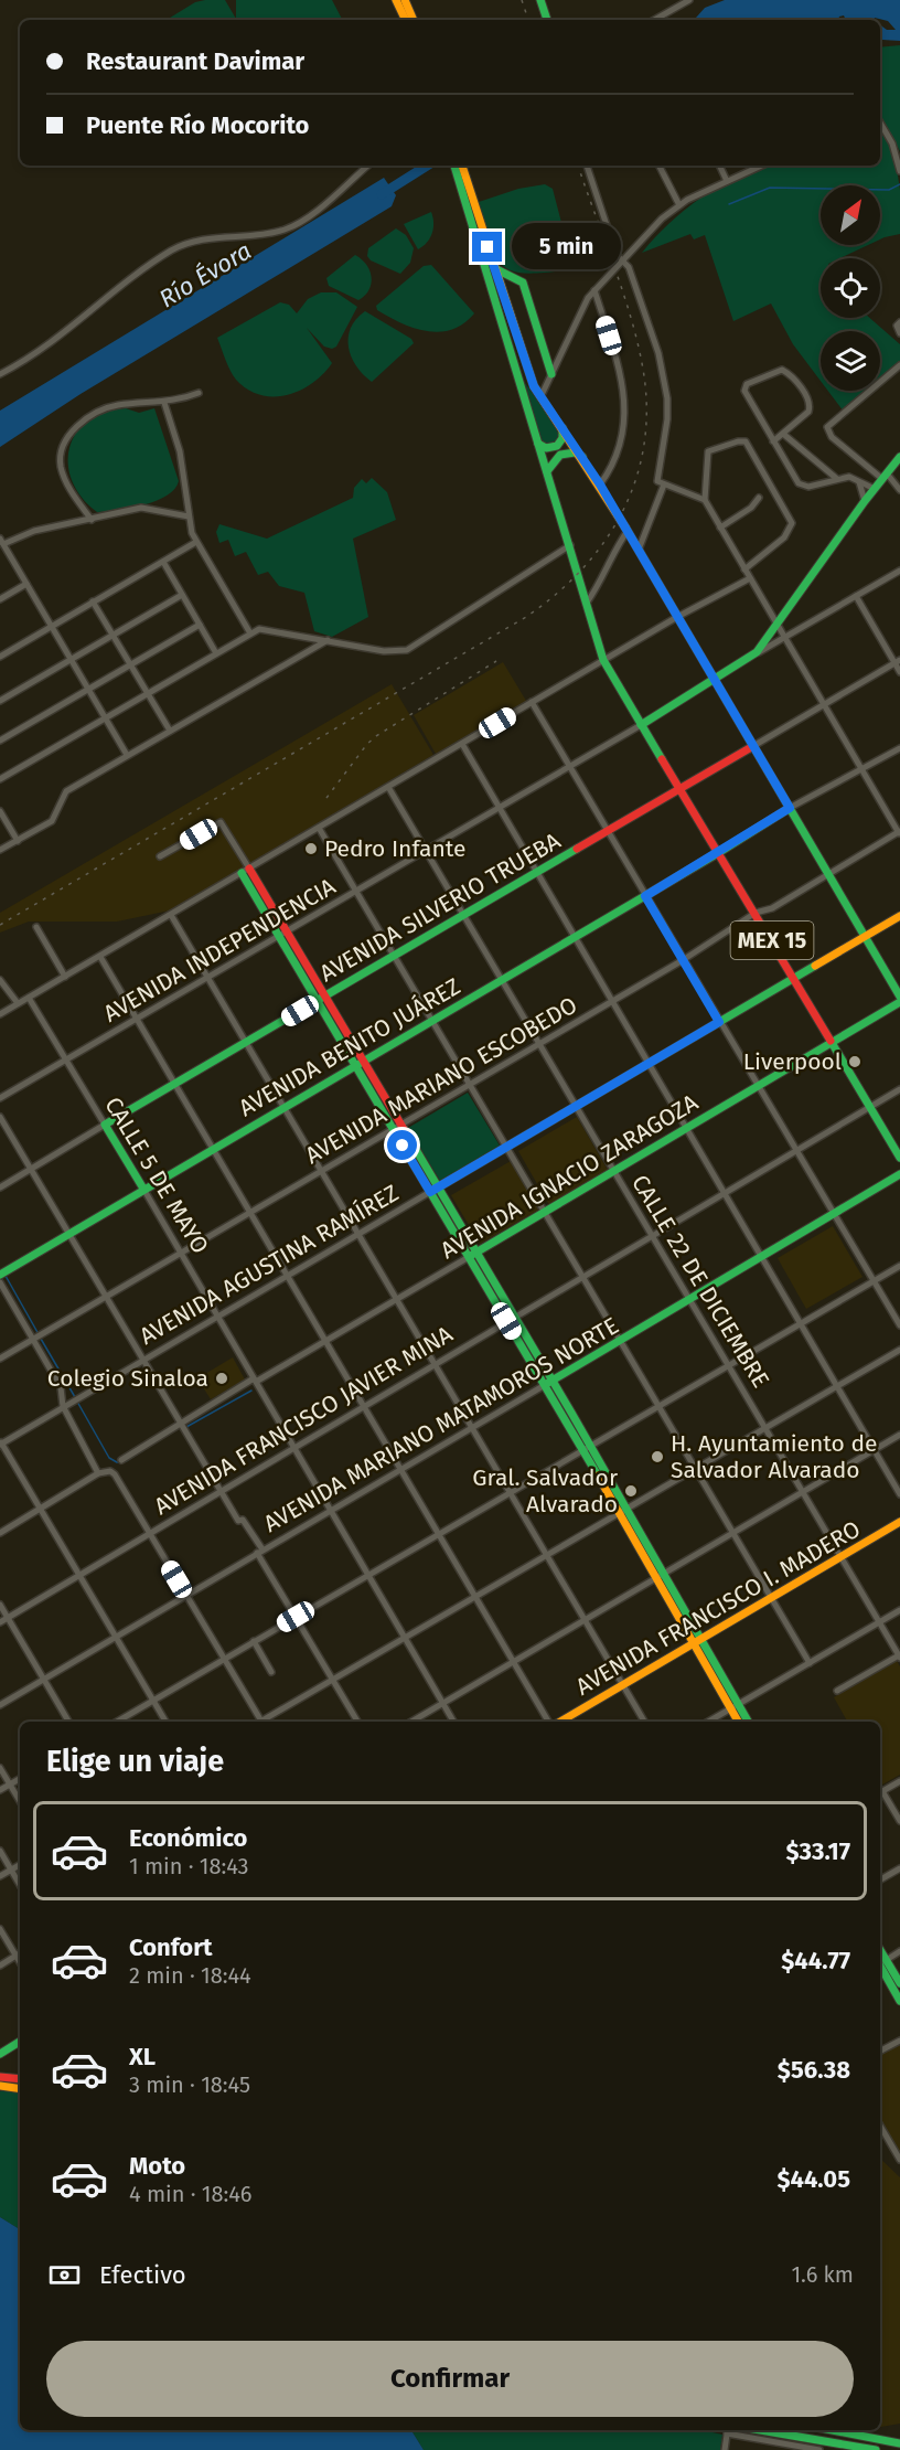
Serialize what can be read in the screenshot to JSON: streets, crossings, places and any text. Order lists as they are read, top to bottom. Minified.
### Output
{"streets":{"street":["AVENIDA SILVERIO TRUEBA","MEX 15","AVENIDA INDEPENDENCIA","AVENIDA BENITO JUÁREZ","AVENIDA MARIANO ESCOBEDO","CALLE 5 DE MAYO","AVENIDA IGNACIO ZARAGOZA","AVENIDA AGUSTINA RAMÍREZ","CALLE 22 DE DICIEMBRE","AVENIDA FRANCISCO JAVIER MINA","AVENIDA MARIANO MATAMOROS NORTE","AVENIDA FRANCISCO I. MADERO"]},"crossings":[["AVENIDA SILVERIO TRUEBA","MEX 15"],["AVENIDA SILVERIO TRUEBA","CALLE 5 DE MAYO"],["AVENIDA SILVERIO TRUEBA","CALLE 22 DE DICIEMBRE"],["MEX 15","AVENIDA INDEPENDENCIA"],["MEX 15","AVENIDA BENITO JUÁREZ"],["MEX 15","AVENIDA MARIANO ESCOBEDO"],["MEX 15","AVENIDA IGNACIO ZARAGOZA"],["MEX 15","AVENIDA AGUSTINA RAMÍREZ"],["MEX 15","AVENIDA FRANCISCO JAVIER MINA"],["AVENIDA INDEPENDENCIA","CALLE 5 DE MAYO"],["AVENIDA INDEPENDENCIA","CALLE 22 DE DICIEMBRE"],["AVENIDA BENITO JUÁREZ","CALLE 5 DE MAYO"],["AVENIDA BENITO JUÁREZ","CALLE 22 DE DICIEMBRE"],["AVENIDA MARIANO ESCOBEDO","CALLE 5 DE MAYO"],["AVENIDA MARIANO ESCOBEDO","CALLE 22 DE DICIEMBRE"],["CALLE 5 DE MAYO","AVENIDA IGNACIO ZARAGOZA"],["CALLE 5 DE MAYO","AVENIDA AGUSTINA RAMÍREZ"],["CALLE 5 DE MAYO","AVENIDA FRANCISCO JAVIER MINA"],["CALLE 5 DE MAYO","AVENIDA MARIANO MATAMOROS NORTE"],["AVENIDA IGNACIO ZARAGOZA","CALLE 22 DE DICIEMBRE"],["AVENIDA AGUSTINA RAMÍREZ","CALLE 22 DE DICIEMBRE"],["CALLE 22 DE DICIEMBRE","AVENIDA FRANCISCO JAVIER MINA"],["CALLE 22 DE DICIEMBRE","AVENIDA MARIANO MATAMOROS NORTE"],["CALLE 22 DE DICIEMBRE","AVENIDA FRANCISCO I. MADERO"]],"water":["Río Évora"],"places":["Pedro Infante","Liverpool","Colegio Sinaloa","H. Ayuntamiento de Salvador Alvarado","Gral. Salvador Alvarado"],"north":"top right","page":{"banner":["Restaurant Davimar","Puente Río Mocorito"],"bubble":"5 min","heading":"Elige un viaje","list":[{"name":"Económico","note":"1 min · 18:43","value":"$33.17"},{"name":"Confort","note":"2 min · 18:44","value":"$44.77"},{"name":"XL","note":"3 min · 18:45","value":"$56.38"},{"name":"Moto","note":"4 min · 18:46","value":"$44.05"}],"pay":["Efectivo","1.6 km"],"buttons":"Confirmar"}}
